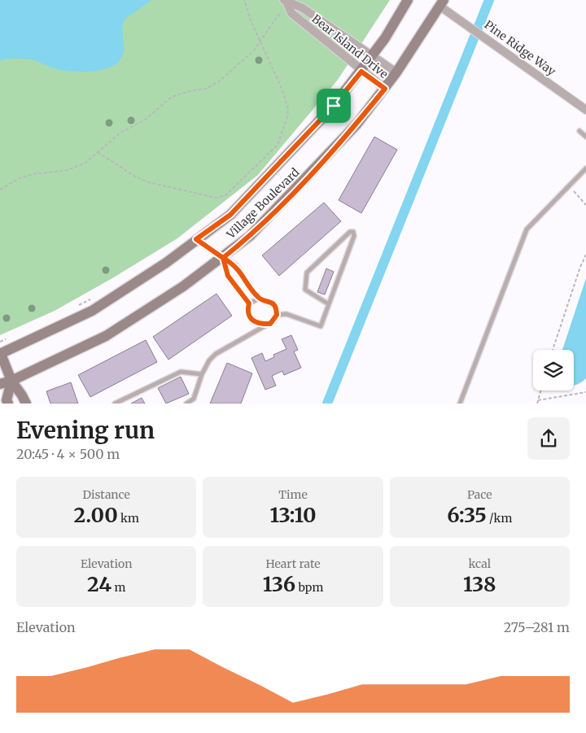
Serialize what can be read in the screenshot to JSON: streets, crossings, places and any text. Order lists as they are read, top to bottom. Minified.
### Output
{"streets":{"street":["Bear Island Drive","Pine Ridge Way","Village Boulevard"]},"crossings":[["Bear Island Drive","Village Boulevard"],["Pine Ridge Way","Village Boulevard"]],"page":{"heading":["Evening run","20:45 · 4 × 500 m"],"stats":[["Distance","2.00 km"],["Time","13:10"],["Pace","6:35 /km"],["Elevation","24 m"],["Heart rate","136 bpm"],["kcal","138"]],"chart":["Elevation","275–281 m"]}}
